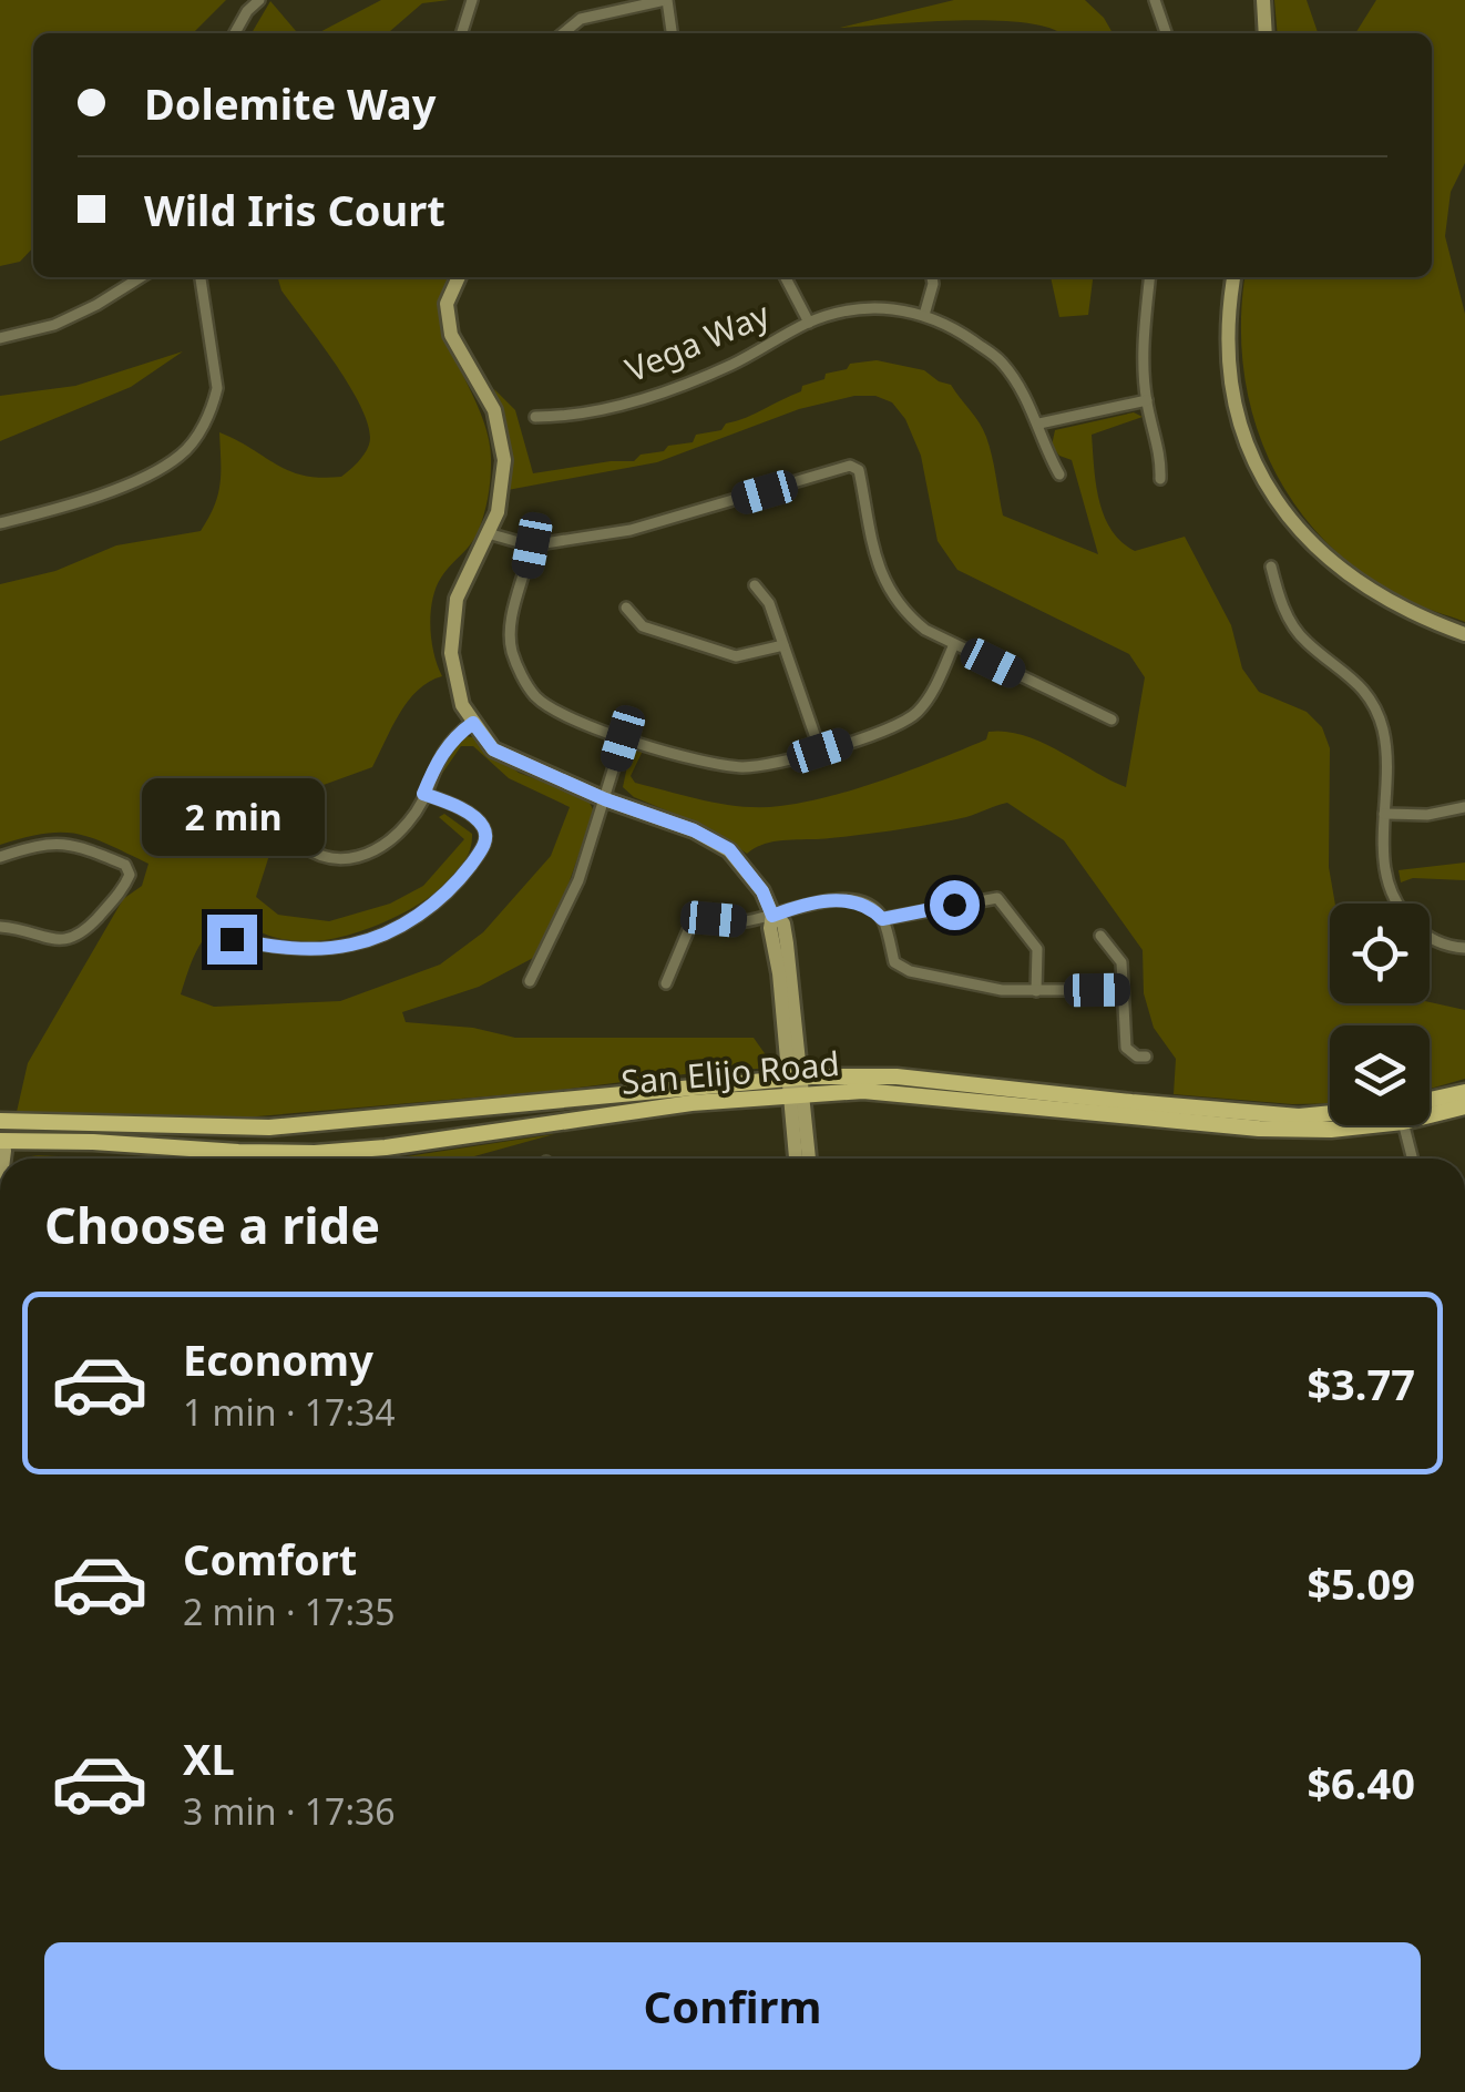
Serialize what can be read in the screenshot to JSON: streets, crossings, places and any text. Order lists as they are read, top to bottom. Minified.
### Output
{"streets":{"main road":["San Elijo Road"],"street":["Vega Way"]},"page":{"banner":["Dolemite Way","Wild Iris Court"],"bubble":"2 min","heading":"Choose a ride","list":[{"name":"Economy","note":"1 min · 17:34","value":"$3.77"},{"name":"Comfort","note":"2 min · 17:35","value":"$5.09"},{"name":"XL","note":"3 min · 17:36","value":"$6.40"}],"buttons":"Confirm"}}
